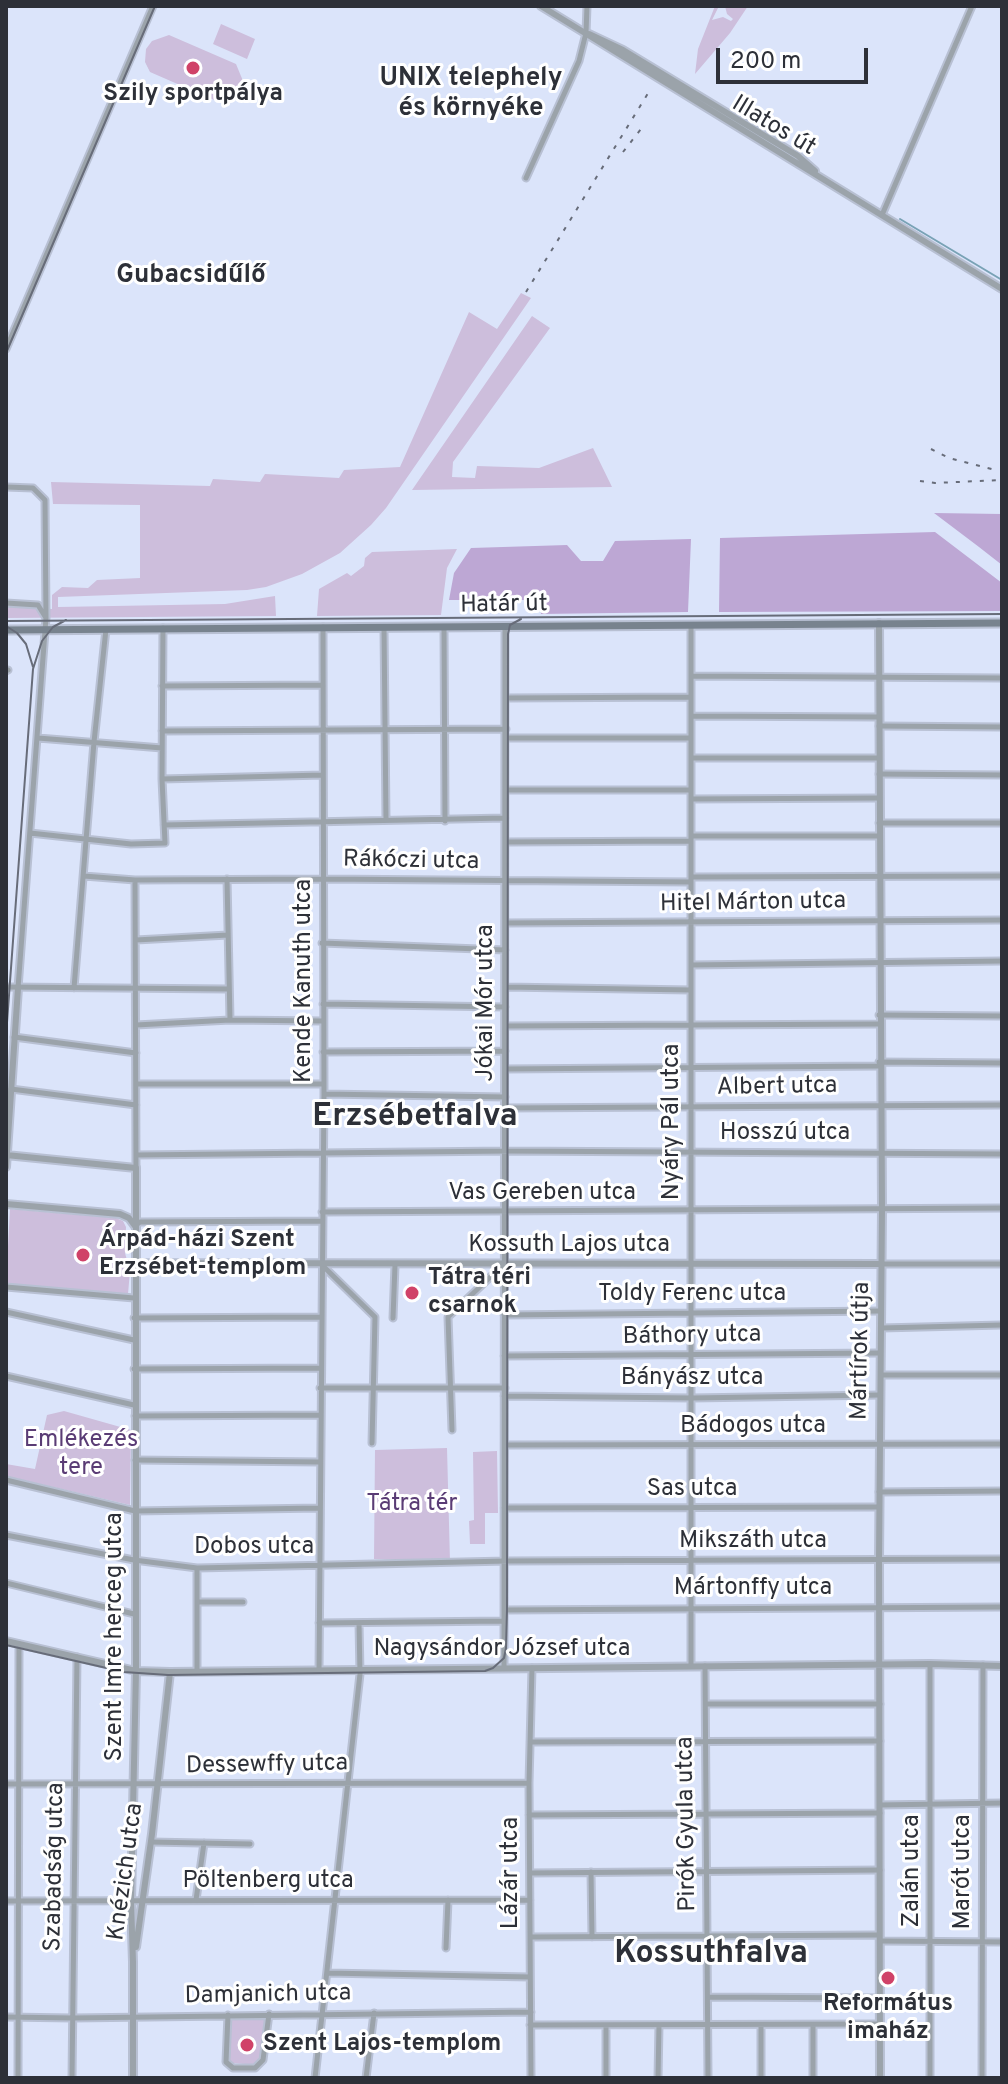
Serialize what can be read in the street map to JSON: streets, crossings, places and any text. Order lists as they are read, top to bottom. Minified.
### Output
{"streets":{"main road":["Határ út"],"street":["Illatos út","Rákóczi utca","Hitel Márton utca","Kende Kanuth utca","Jókai Mór utca","Albert utca","Nyáry Pál utca","Hosszú utca","Vas Gereben utca","Kossuth Lajos utca","Toldy Ferenc utca","Báthory utca","Mártírok útja","Bányász utca","Bádogos utca","Sas utca","Mikszáth utca","Dobos utca","Mártonffy utca","Szent Imre herceg utca","Nagysándor József utca","Dessewffy utca","Pirók Gyula utca","Szabadság utca","Zalán utca","Knézich utca","Marót utca","Lázár utca","Pöltenberg utca","Damjanich utca"]},"crossings":[["Határ út","Kende Kanuth utca"],["Határ út","Jókai Mór utca"],["Határ út","Nyáry Pál utca"],["Határ út","Mártírok útja"],["Rákóczi utca","Kende Kanuth utca"],["Rákóczi utca","Jókai Mór utca"],["Rákóczi utca","Nyáry Pál utca"],["Rákóczi utca","Mártírok útja"],["Rákóczi utca","Szent Imre herceg utca"],["Hitel Márton utca","Jókai Mór utca"],["Hitel Márton utca","Nyáry Pál utca"],["Hitel Márton utca","Mártírok útja"],["Kende Kanuth utca","Hosszú utca"],["Kende Kanuth utca","Vas Gereben utca"],["Kende Kanuth utca","Kossuth Lajos utca"],["Kende Kanuth utca","Dobos utca"],["Kende Kanuth utca","Nagysándor József utca"],["Jókai Mór utca","Albert utca"],["Jókai Mór utca","Hosszú utca"],["Jókai Mór utca","Vas Gereben utca"],["Jókai Mór utca","Kossuth Lajos utca"],["Jókai Mór utca","Toldy Ferenc utca"],["Jókai Mór utca","Báthory utca"],["Jókai Mór utca","Bányász utca"],["Jókai Mór utca","Bádogos utca"],["Jókai Mór utca","Sas utca"],["Jókai Mór utca","Mikszáth utca"],["Jókai Mór utca","Dobos utca"],["Jókai Mór utca","Mártonffy utca"],["Jókai Mór utca","Nagysándor József utca"],["Albert utca","Nyáry Pál utca"],["Albert utca","Mártírok útja"],["Nyáry Pál utca","Hosszú utca"],["Nyáry Pál utca","Vas Gereben utca"],["Nyáry Pál utca","Kossuth Lajos utca"],["Nyáry Pál utca","Toldy Ferenc utca"],["Nyáry Pál utca","Báthory utca"],["Nyáry Pál utca","Bányász utca"],["Nyáry Pál utca","Bádogos utca"],["Nyáry Pál utca","Sas utca"],["Nyáry Pál utca","Mikszáth utca"],["Nyáry Pál utca","Mártonffy utca"],["Nyáry Pál utca","Nagysándor József utca"],["Hosszú utca","Mártírok útja"],["Hosszú utca","Szent Imre herceg utca"],["Vas Gereben utca","Mártírok útja"],["Kossuth Lajos utca","Mártírok útja"],["Kossuth Lajos utca","Szent Imre herceg utca"],["Toldy Ferenc utca","Mártírok útja"],["Báthory utca","Mártírok útja"],["Mártírok útja","Bányász utca"],["Mártírok útja","Bádogos utca"],["Mártírok útja","Sas utca"],["Mártírok útja","Mikszáth utca"],["Mártírok útja","Mártonffy utca"],["Mártírok útja","Nagysándor József utca"],["Mikszáth utca","Dobos utca"],["Dobos utca","Szent Imre herceg utca"],["Szent Imre herceg utca","Nagysándor József utca"],["Szent Imre herceg utca","Dessewffy utca"],["Szent Imre herceg utca","Knézich utca"],["Szent Imre herceg utca","Pöltenberg utca"],["Nagysándor József utca","Pirók Gyula utca"],["Nagysándor József utca","Szabadság utca"],["Nagysándor József utca","Zalán utca"],["Nagysándor József utca","Knézich utca"],["Nagysándor József utca","Marót utca"],["Nagysándor József utca","Lázár utca"],["Dessewffy utca","Szabadság utca"],["Dessewffy utca","Knézich utca"],["Dessewffy utca","Lázár utca"],["Szabadság utca","Pöltenberg utca"],["Szabadság utca","Damjanich utca"],["Knézich utca","Pöltenberg utca"],["Knézich utca","Damjanich utca"],["Lázár utca","Pöltenberg utca"],["Lázár utca","Damjanich utca"]],"districts":["UNIX telephely és környéke","Gubacsidűlő","Erzsébetfalva","Kossuthfalva"],"parks":["Emlékezés tere","Tátra tér"],"places":["Szily sportpálya","Árpád-házi Szent Erzsébet-templom","Tátra téri csarnok","Református imaház","Szent Lajos-templom"],"scale_bar":"200 m"}
